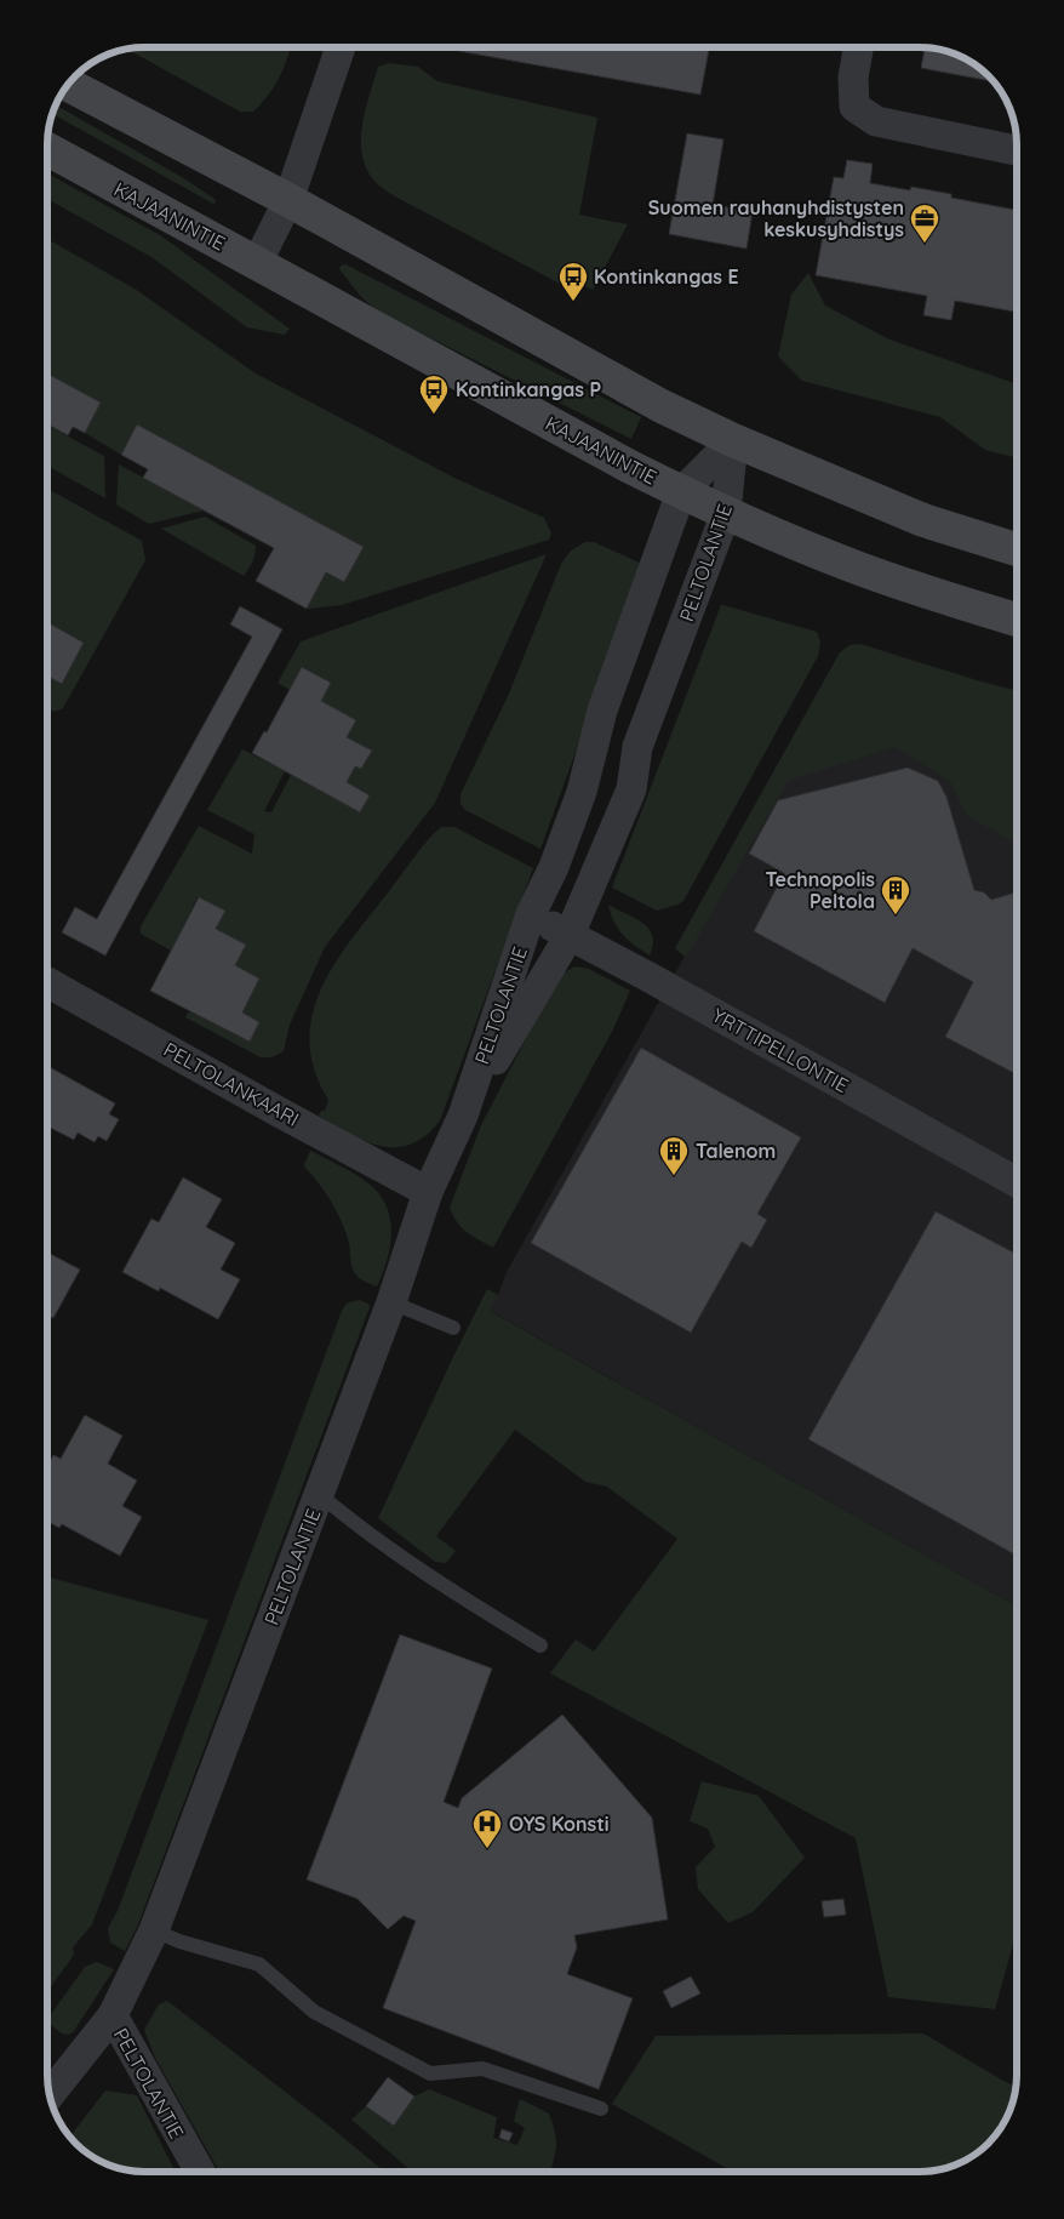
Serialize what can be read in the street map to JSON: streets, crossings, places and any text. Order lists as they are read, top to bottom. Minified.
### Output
{"streets":{"main road":["KAJAANINTIE"],"street":["PELTOLANTIE","YRTTIPELLONTIE","PELTOLANKAARI"]},"crossings":[["KAJAANINTIE","PELTOLANTIE"],["PELTOLANTIE","YRTTIPELLONTIE"],["PELTOLANTIE","PELTOLANKAARI"]],"places":{"office":["Suomen rauhanyhdistysten keskusyhdistys"],"bus stop":["Kontinkangas E","Kontinkangas P"],"building":["Technopolis Peltola","Talenom"],"hospital":["OYS Konsti"]}}
